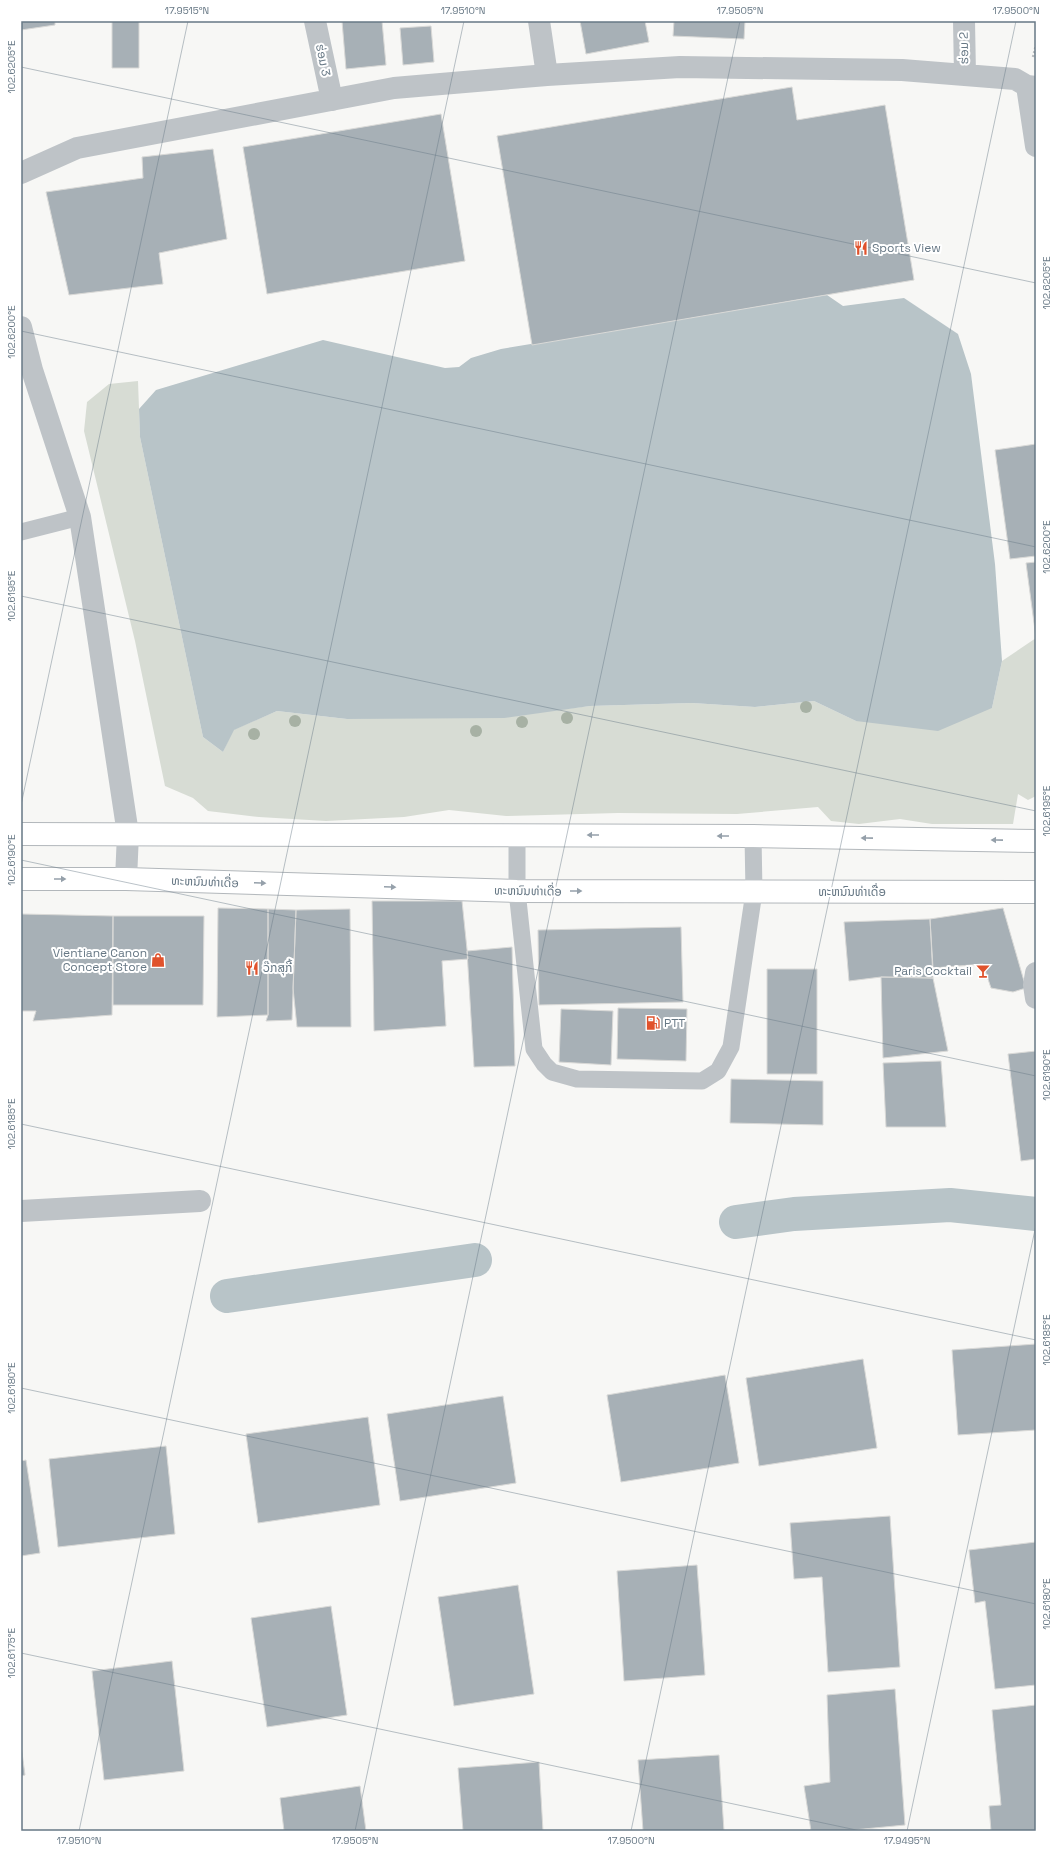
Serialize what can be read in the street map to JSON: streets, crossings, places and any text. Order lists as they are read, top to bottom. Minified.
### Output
{"streets":{"main road":["ທະຫນົນທ່າເດື່ອ"],"street":["ຮ່ອມ 2","ຮ່ອມ 3"]},"places":{"restaurant":["Sports View","ວ໊ກສຸກີ້"],"shop":["Vientiane Canon Concept Store"],"bar":["Paris Cocktail"],"fuel station":["PTT"]},"coordinates":["17.9515°N","17.9510°N","17.9505°N","17.9500°N","102.6205°E","102.6200°E","102.6195°E","102.6190°E","102.6185°E","102.6180°E","102.6175°E","17.9495°N"]}
